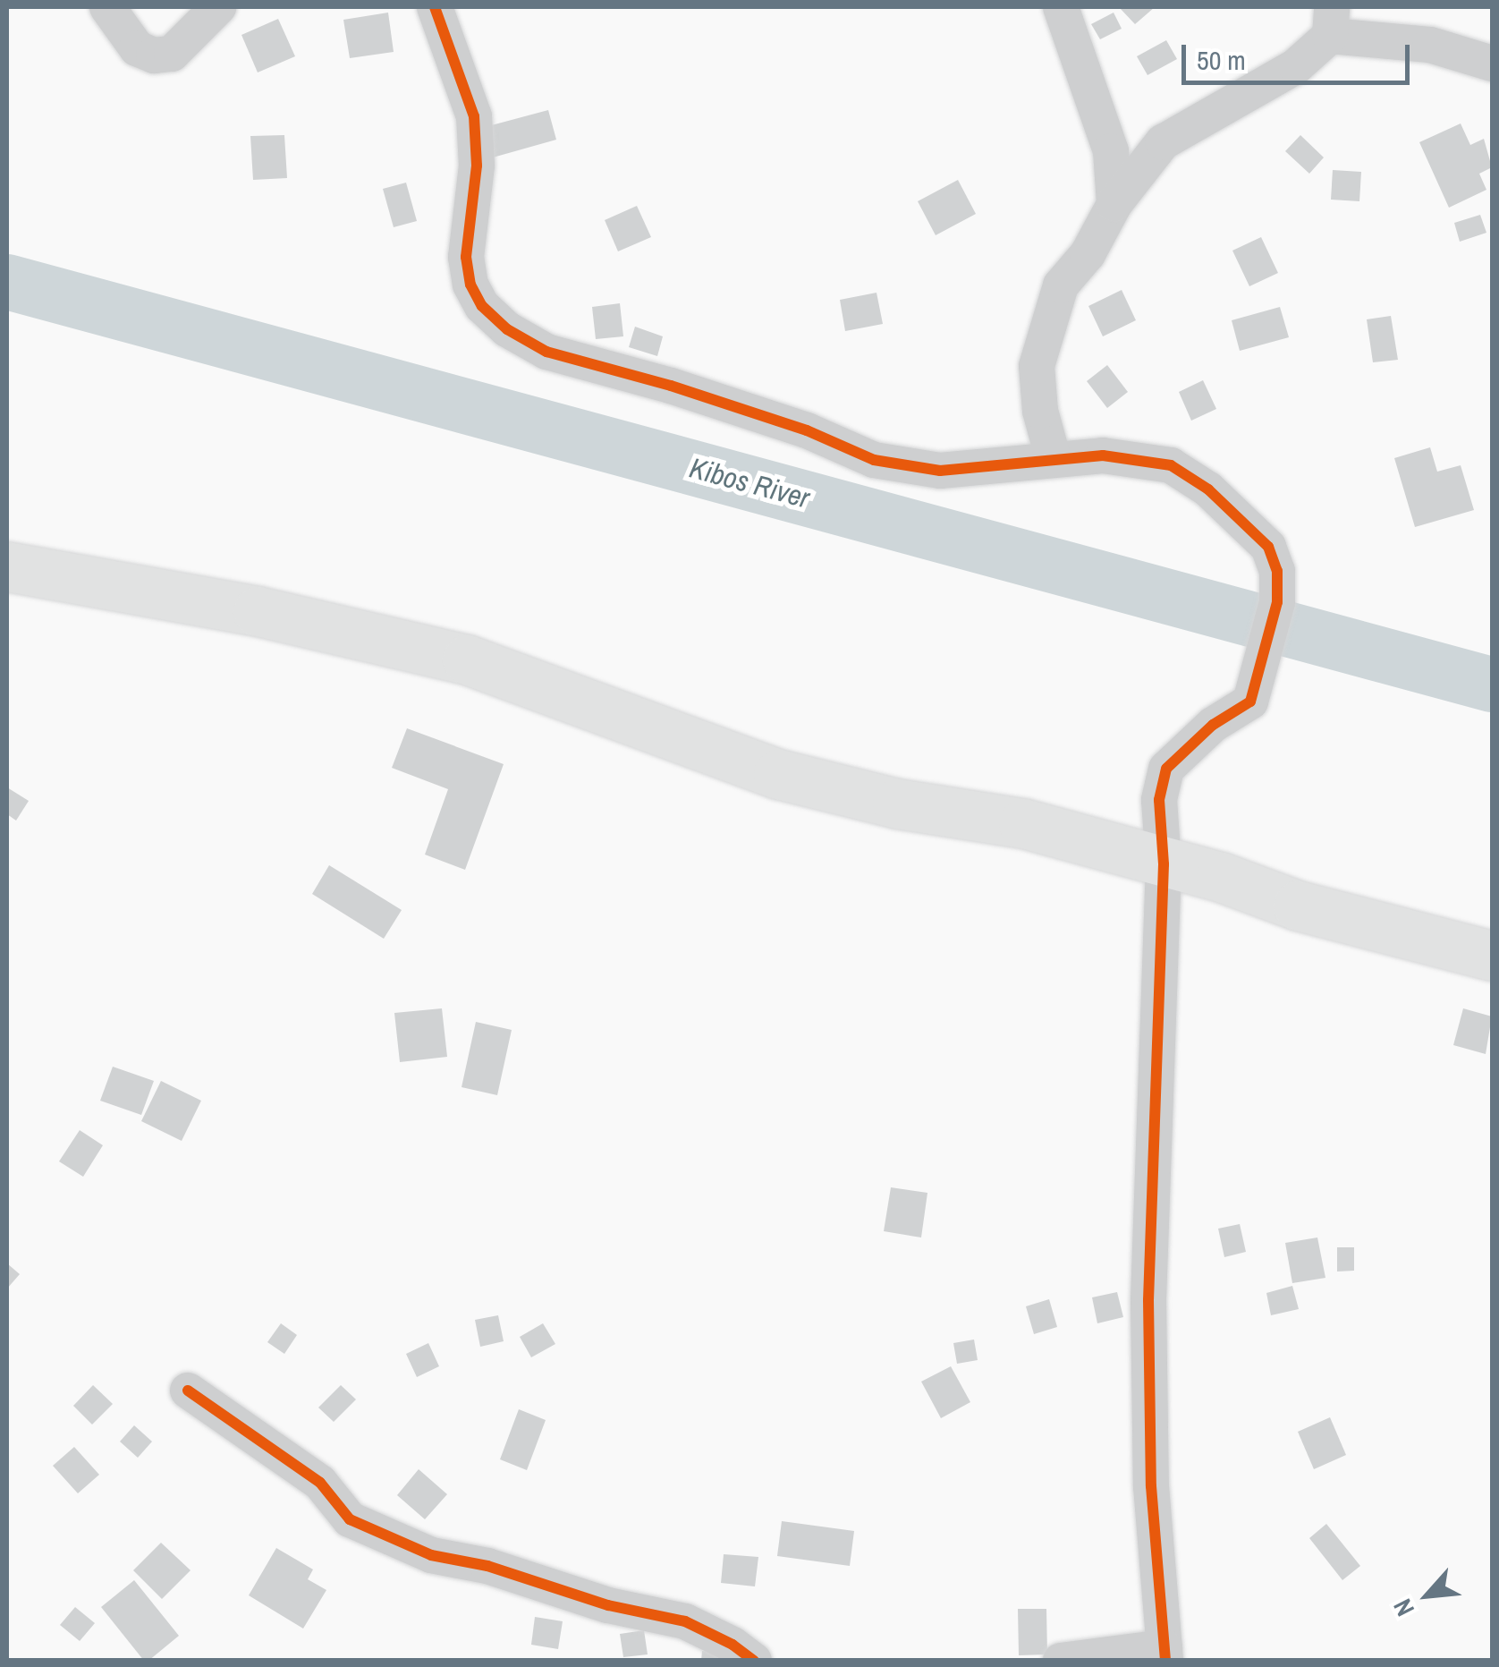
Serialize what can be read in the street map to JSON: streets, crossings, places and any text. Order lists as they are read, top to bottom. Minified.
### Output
{"water":["Kibos River"],"scale_bar":"50 m","north":"bottom left"}
